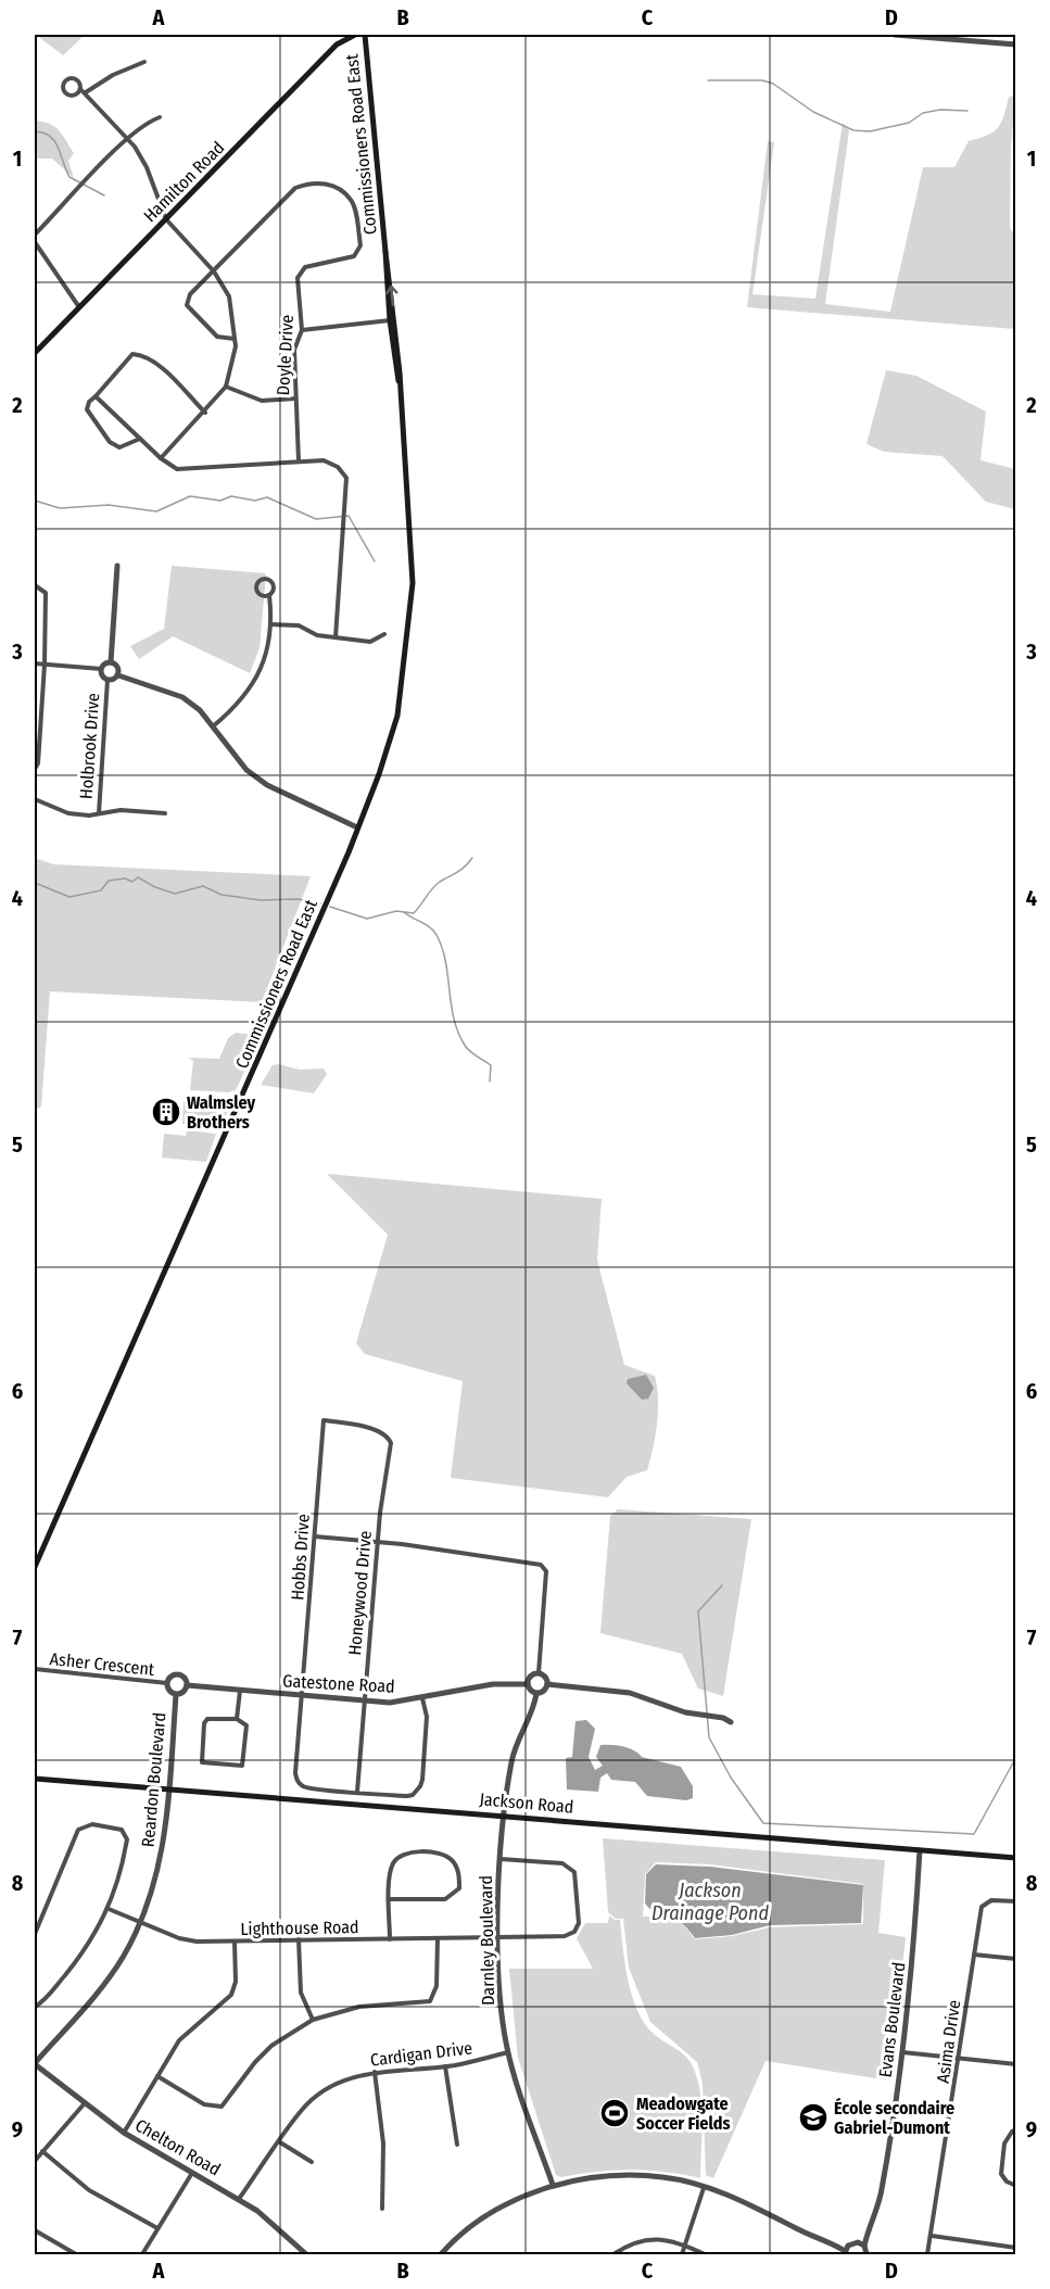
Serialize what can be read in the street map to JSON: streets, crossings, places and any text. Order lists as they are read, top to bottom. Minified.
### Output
{"streets":{"main road":["Commissioners Road East","Hamilton Road","Jackson Road"],"street":["Doyle Drive","Holbrook Drive","Hobbs Drive","Honeywood Drive","Asher Crescent","Gatestone Road","Reardon Boulevard","Lighthouse Road","Darnley Boulevard","Evans Boulevard","Asima Drive","Cardigan Drive","Chelton Road"]},"crossings":[["Hobbs Drive","Honeywood Drive"],["Hobbs Drive","Gatestone Road"],["Honeywood Drive","Gatestone Road"],["Asher Crescent","Gatestone Road"],["Asher Crescent","Reardon Boulevard"],["Gatestone Road","Reardon Boulevard"],["Gatestone Road","Darnley Boulevard"],["Reardon Boulevard","Jackson Road"],["Reardon Boulevard","Lighthouse Road"],["Reardon Boulevard","Chelton Road"],["Jackson Road","Darnley Boulevard"],["Jackson Road","Evans Boulevard"],["Lighthouse Road","Darnley Boulevard"],["Darnley Boulevard","Cardigan Drive"],["Cardigan Drive","Chelton Road"]],"water":["Jackson Drainage Pond"],"places":{"building":["Walmsley Brothers"],"sports":["Meadowgate Soccer Fields"],"school or university":["École secondaire Gabriel-Dumont"]},"grid":{"columns":["A","B","C","D"],"rows":["1","2","3","4","5","6","7","8","9"]}}
